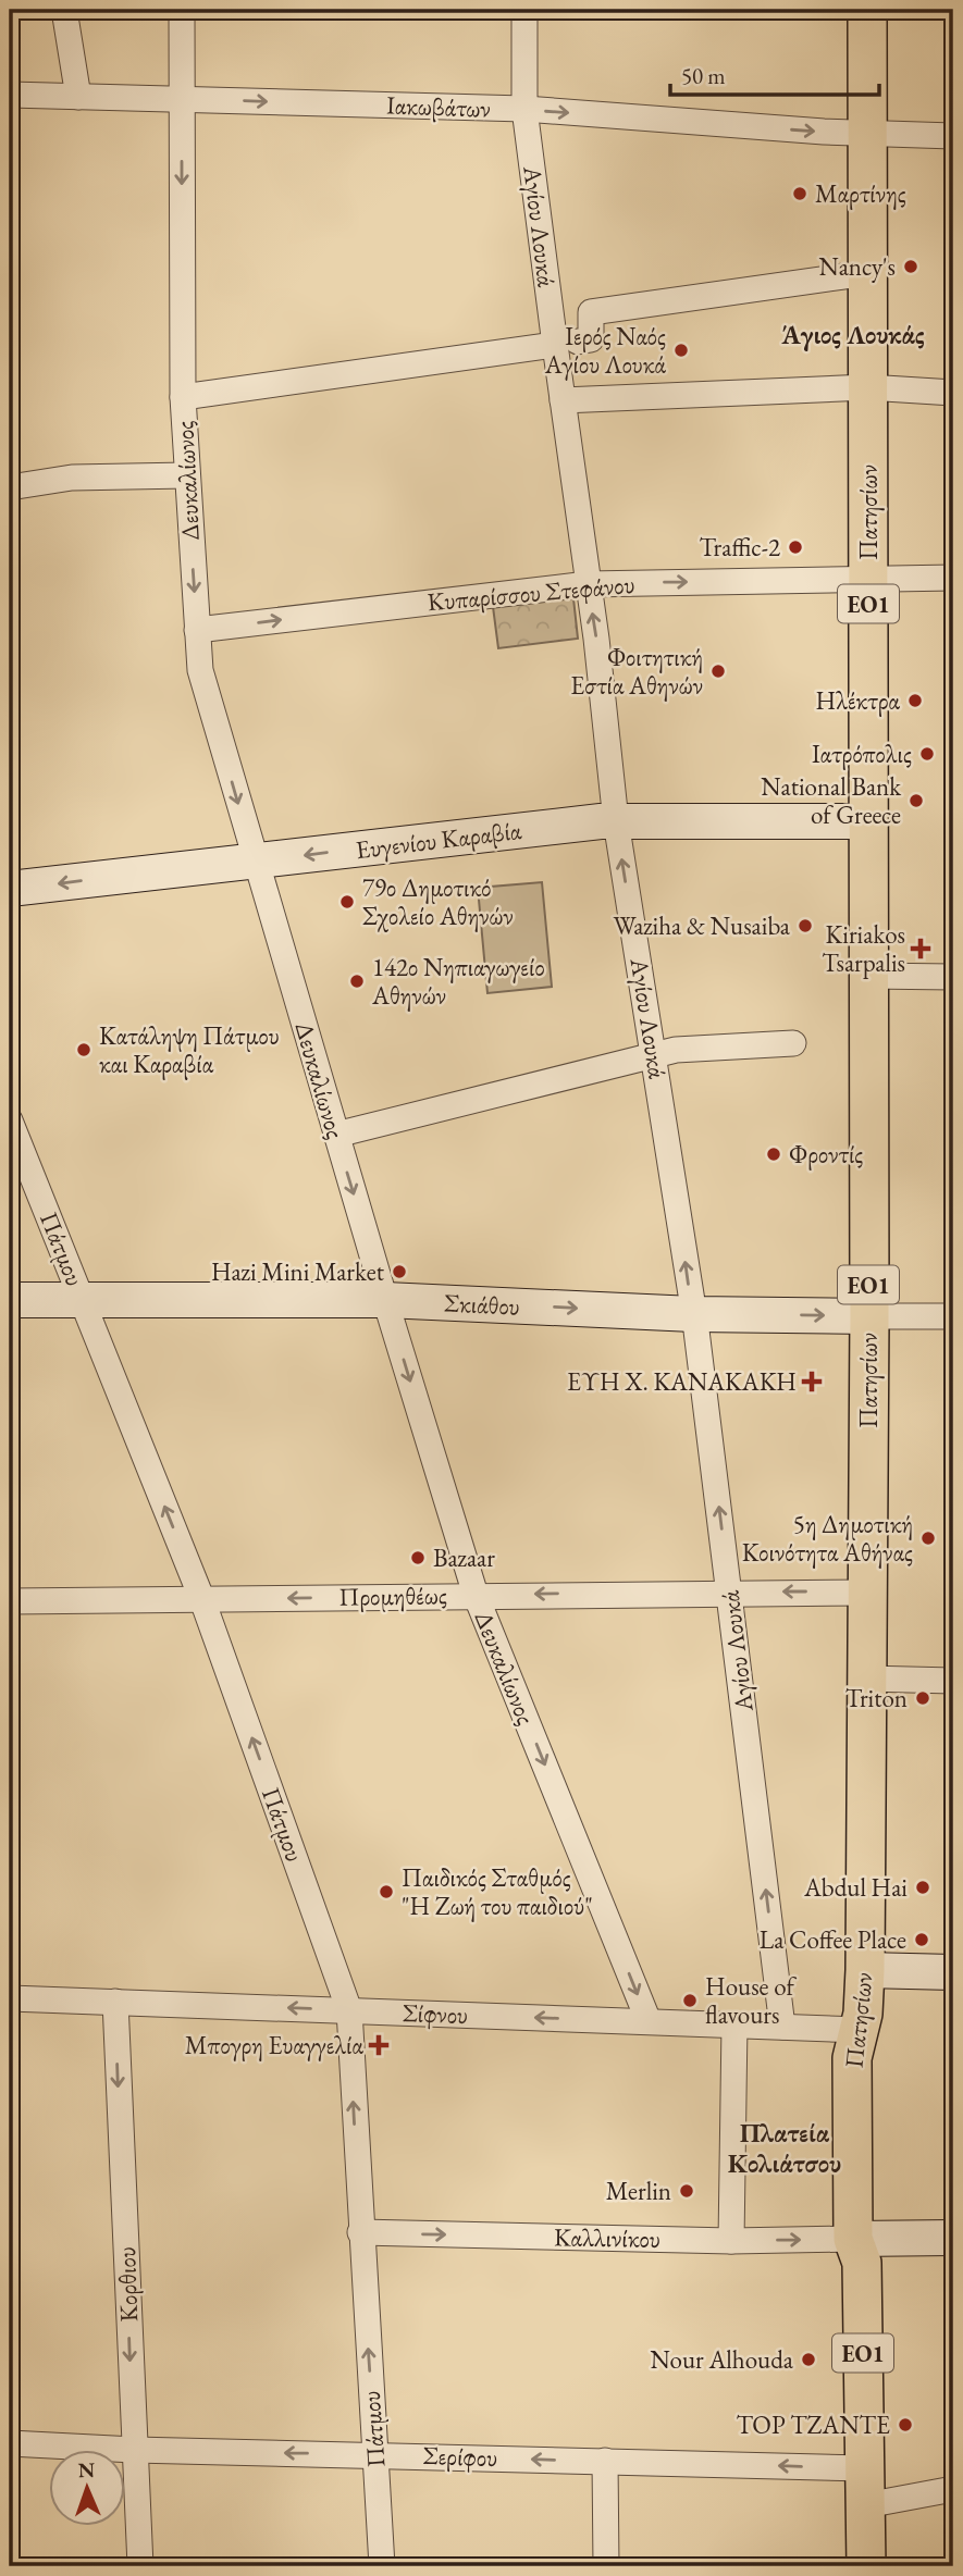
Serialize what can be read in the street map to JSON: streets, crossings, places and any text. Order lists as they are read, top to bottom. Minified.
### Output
{"streets":{"main road":["Πατησίων","ΕΟ1"],"street":["Ιακωβάτων","Αγίου Λουκά","Δευκαλίωνος","Κυπαρίσσου Στεφάνου","Ευγενίου Καραβία","Πάτμου","Σκιάθου","Προμηθέως","Σίφνου","Καλλινίκου","Κορθιου","Σερίφου"]},"crossings":[["Ιακωβάτων","Αγίου Λουκά"],["Ιακωβάτων","Δευκαλίωνος"],["Ιακωβάτων","Πατησίων"],["Αγίου Λουκά","Κυπαρίσσου Στεφάνου"],["Αγίου Λουκά","Ευγενίου Καραβία"],["Αγίου Λουκά","Σκιάθου"],["Αγίου Λουκά","Προμηθέως"],["Αγίου Λουκά","Σίφνου"],["Δευκαλίωνος","Κυπαρίσσου Στεφάνου"],["Δευκαλίωνος","Ευγενίου Καραβία"],["Δευκαλίωνος","Σκιάθου"],["Δευκαλίωνος","Προμηθέως"],["Δευκαλίωνος","Σίφνου"],["Πατησίων","Κυπαρίσσου Στεφάνου"],["Πατησίων","Ευγενίου Καραβία"],["Πατησίων","Σκιάθου"],["Πατησίων","Προμηθέως"],["Πατησίων","Σίφνου"],["Πατησίων","Καλλινίκου"],["Πατησίων","Σερίφου"],["Πάτμου","Σκιάθου"],["Πάτμου","Προμηθέως"],["Πάτμου","Σίφνου"],["Πάτμου","Καλλινίκου"],["Πάτμου","Σερίφου"],["Σίφνου","Κορθιου"],["Κορθιου","Σερίφου"]],"one_way":["Ιακωβάτων","Αγίου Λουκά","Δευκαλίωνος","Πάτμου","Προμηθέως","Σίφνου","Καλλινίκου","Κορθιου","Σερίφου"],"districts":["Άγιος Λουκάς","Πλατεία Κολιάτσου"],"places":{"other":["Μαρτίνης","Nancy's","Ιερός Ναός Αγίου Λουκά","Traffic-2","Φοιτητική Εστία Αθηνών","Ηλέκτρα","Ιατρόπολις","National Bank of Greece","79ο Δημοτικό Σχολείο Αθηνών","Waziha & Nusaiba","142ο Νηπιαγωγείο Αθηνών","Κατάληψη Πάτμου και Καραβία","Φροντίς","Hazi Mini Market","5η Δημοτική Κοινότητα Αθήνας","Bazaar","Triton","Abdul Hai","Παιδικός Σταθμός \"Η Ζωή του παιδιού\"","La Coffee Place","House of flavours","Merlin","Nour Alhouda","TOP TZANTE"],"health":["Kiriakos Tsarpalis","ΕΥΗ Χ. ΚΑΝΑΚΑΚΗ","Μπογρη Ευαγγελία"]},"scale_bar":"50 m","north":"top"}
